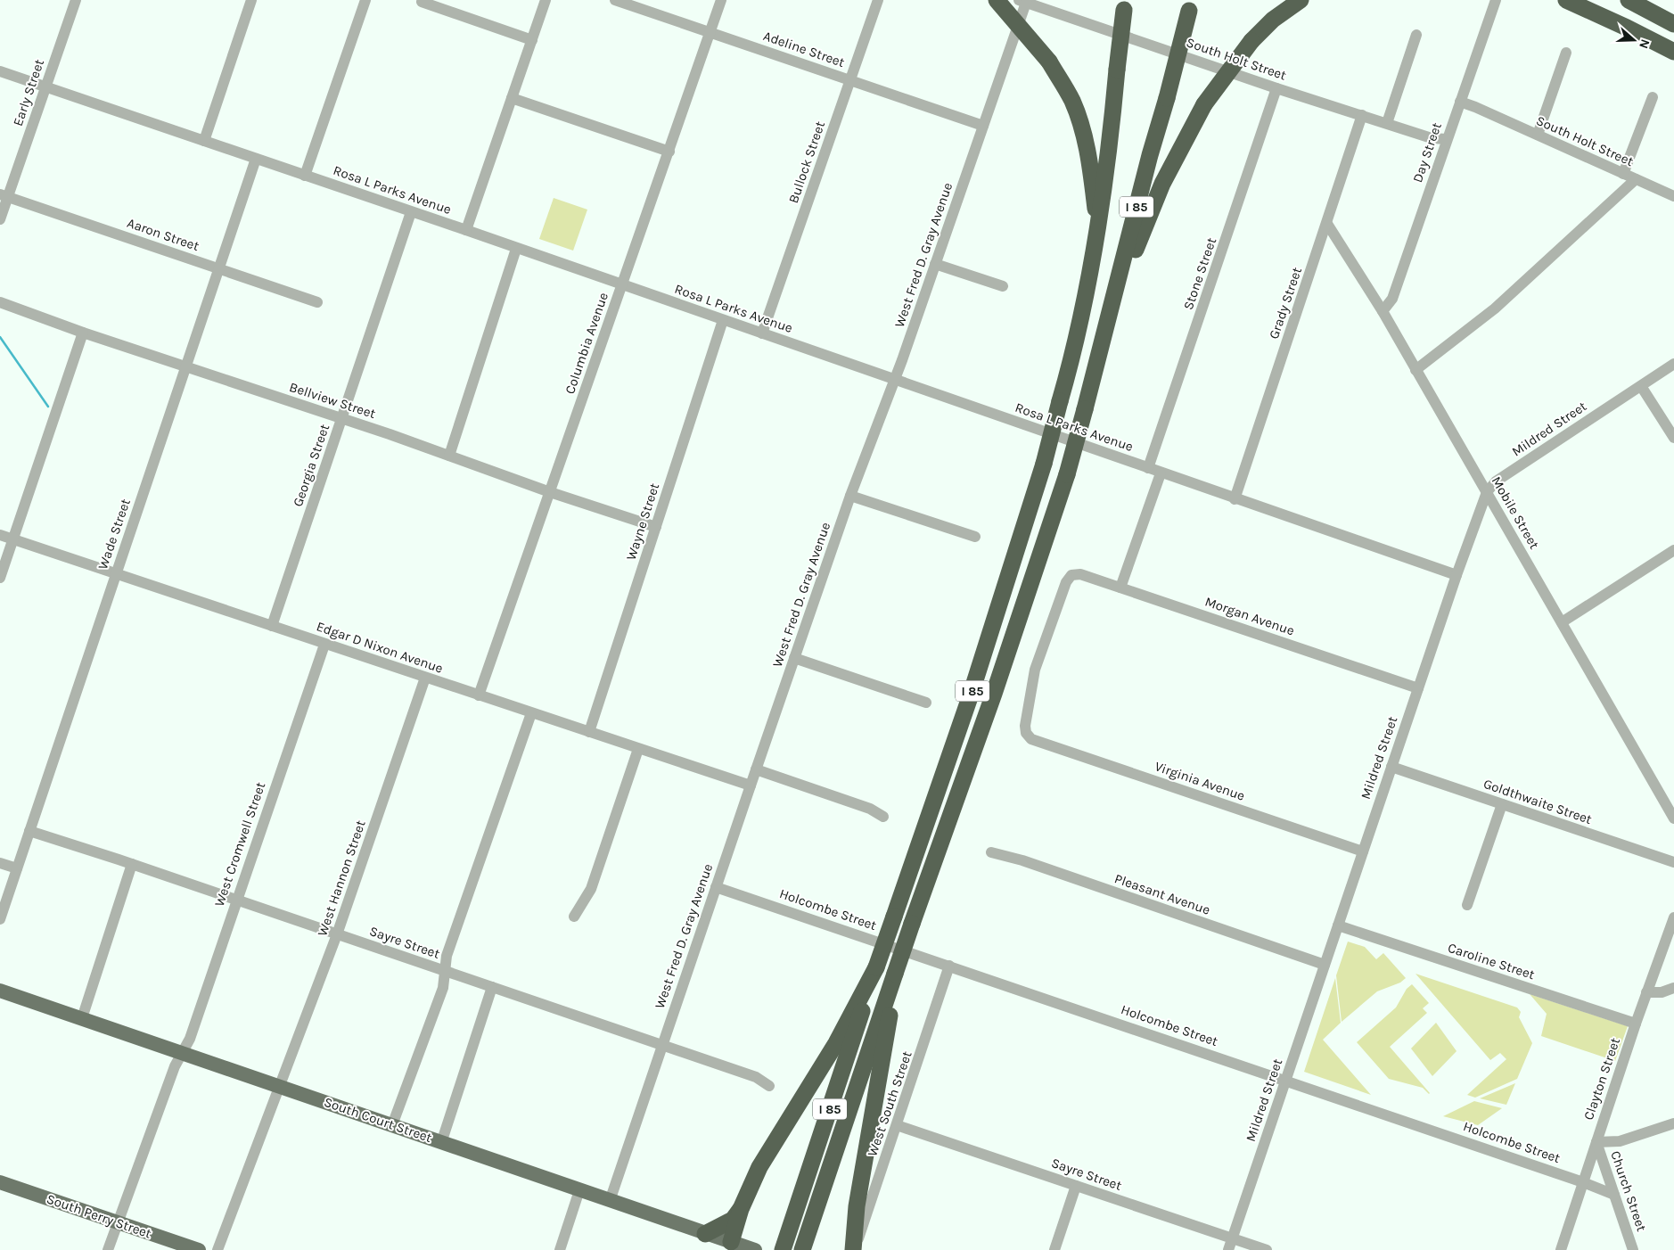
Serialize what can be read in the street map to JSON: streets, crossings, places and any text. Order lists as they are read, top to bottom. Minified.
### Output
{"streets":{"highway":["I 85"],"main road":["South Court Street","South Perry Street"],"street":["Adeline Street","South Holt Street","Early Street","Day Street","Bullock Street","Rosa L Parks Avenue","Aaron Street","West Fred D. Gray Avenue","Stone Street","Grady Street","Columbia Avenue","Bellview Street","Mildred Street","Georgia Street","Mobile Street","Wayne Street","Wade Street","Morgan Avenue","Edgar D Nixon Avenue","Virginia Avenue","Goldthwaite Street","West Cromwell Street","West Hannon Street","Pleasant Avenue","Holcombe Street","Sayre Street","Caroline Street","Clayton Street","West South Street","Church Street"]},"crossings":[["Adeline Street","Bullock Street"],["Adeline Street","West Fred D. Gray Avenue"],["Adeline Street","Columbia Avenue"],["South Holt Street","Day Street"],["South Holt Street","West Fred D. Gray Avenue"],["South Holt Street","Stone Street"],["South Holt Street","Grady Street"],["Early Street","Rosa L Parks Avenue"],["Early Street","Aaron Street"],["Day Street","Mobile Street"],["Bullock Street","Rosa L Parks Avenue"],["Rosa L Parks Avenue","West Fred D. Gray Avenue"],["Rosa L Parks Avenue","Stone Street"],["Rosa L Parks Avenue","Grady Street"],["Rosa L Parks Avenue","Columbia Avenue"],["Rosa L Parks Avenue","Mildred Street"],["Rosa L Parks Avenue","Georgia Street"],["Rosa L Parks Avenue","Wayne Street"],["Rosa L Parks Avenue","Wade Street"],["Aaron Street","Wade Street"],["West Fred D. Gray Avenue","Edgar D Nixon Avenue"],["West Fred D. Gray Avenue","Holcombe Street"],["West Fred D. Gray Avenue","Sayre Street"],["West Fred D. Gray Avenue","South Court Street"],["Grady Street","Mobile Street"],["Columbia Avenue","Bellview Street"],["Columbia Avenue","Edgar D Nixon Avenue"],["Bellview Street","Georgia Street"],["Bellview Street","Wayne Street"],["Bellview Street","Wade Street"],["Mildred Street","Mobile Street"],["Mildred Street","Morgan Avenue"],["Mildred Street","Virginia Avenue"],["Mildred Street","Goldthwaite Street"],["Mildred Street","Pleasant Avenue"],["Mildred Street","Holcombe Street"],["Mildred Street","Sayre Street"],["Mildred Street","Caroline Street"],["Georgia Street","Edgar D Nixon Avenue"],["Wayne Street","Edgar D Nixon Avenue"],["Wade Street","Edgar D Nixon Avenue"],["Wade Street","Sayre Street"],["Morgan Avenue","Virginia Avenue"],["Edgar D Nixon Avenue","West Cromwell Street"],["Edgar D Nixon Avenue","West Hannon Street"],["West Cromwell Street","Sayre Street"],["West Cromwell Street","South Court Street"],["West Cromwell Street","South Perry Street"],["West Hannon Street","Sayre Street"],["West Hannon Street","South Court Street"],["Holcombe Street","Clayton Street"],["Holcombe Street","West South Street"],["Holcombe Street","Church Street"],["Sayre Street","West South Street"],["Caroline Street","Clayton Street"],["Clayton Street","Church Street"]],"north":"right"}
